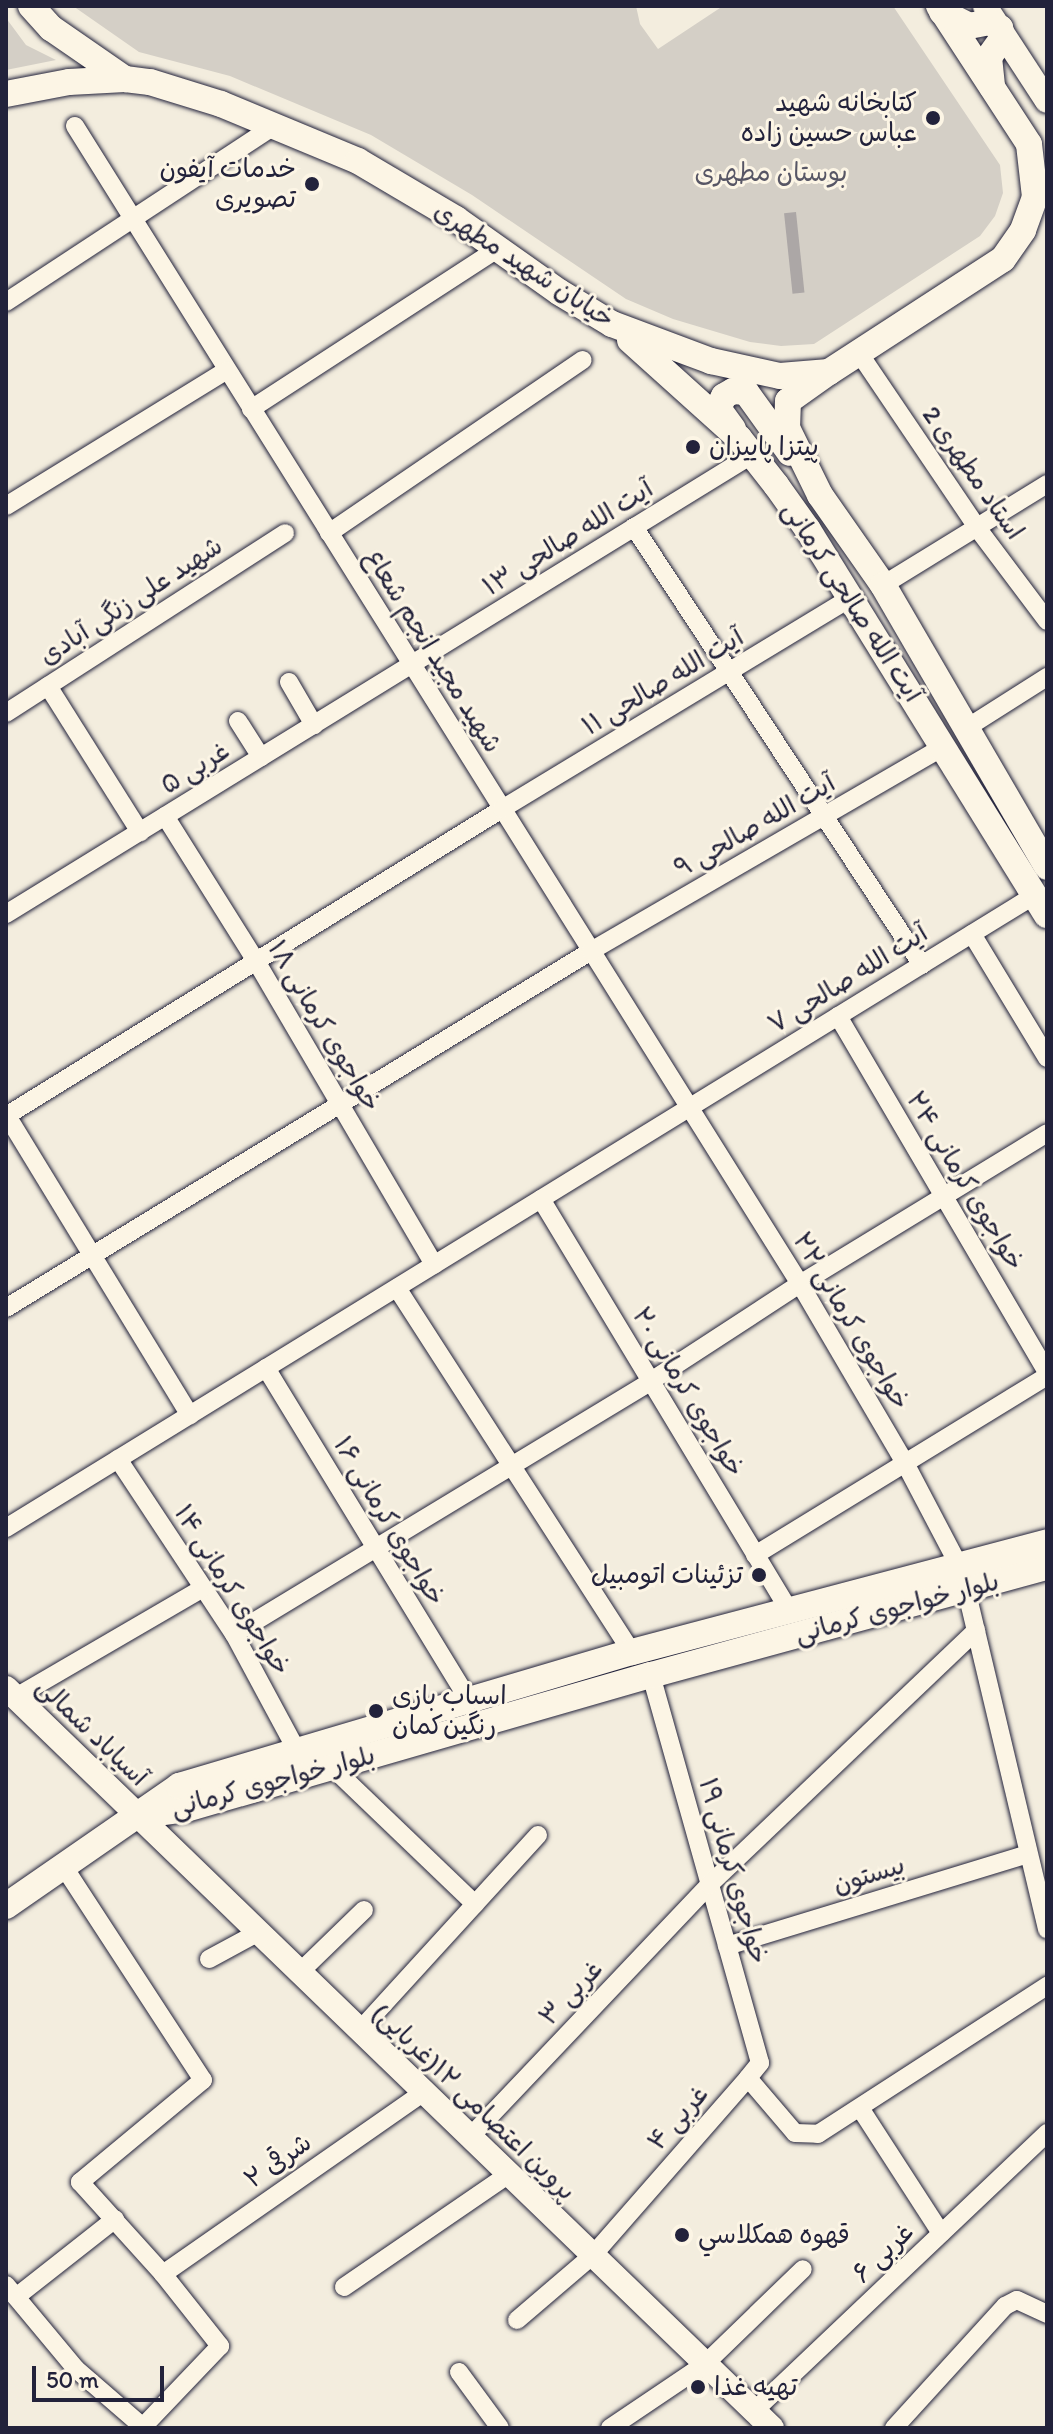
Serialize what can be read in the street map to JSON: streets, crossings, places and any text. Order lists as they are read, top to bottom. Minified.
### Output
{"streets":{"main road":["خیابان شهید مطهری","آیت الله صالحی کرمانی","بلوار خواجوی کرمانی"],"street":["استاد مطهری 2","آیت الله صالحی ۱۳","شهید علی زنگی آبادی","شهید مجید انجم شعاع","آیت الله صالحی ۱۱","۵ غربی","آیت الله صالحی ۹","آیت الله صالحی ۷","خواجوی کرمانی ۱۸","خواجوی کرمانی ۲۴","خواجوی کرمانی ۲۲","خواجوی کرمانی ۲۰","خواجوی کرمانی ۱۶","خواجوی کرمانی ۱۴","آسیاباد شمالی","خواجوی کرمانی ۱۹","بیستون","غربی ۳","پروین اعتصامی ۱۲(غربایی)","غربی ۴","شرقی ۲","غربی ۶"]},"crossings":[["خیابان شهید مطهری","استاد مطهری 2"],["خیابان شهید مطهری","آیت الله صالحی کرمانی"],["آیت الله صالحی ۱۳","آیت الله صالحی کرمانی"],["آیت الله صالحی ۱۳","شهید مجید انجم شعاع"],["آیت الله صالحی ۱۳","۵ غربی"],["آیت الله صالحی کرمانی","آیت الله صالحی ۱۱"],["آیت الله صالحی کرمانی","آیت الله صالحی ۹"],["آیت الله صالحی کرمانی","آیت الله صالحی ۷"],["شهید مجید انجم شعاع","آیت الله صالحی ۱۱"],["شهید مجید انجم شعاع","۵ غربی"],["شهید مجید انجم شعاع","آیت الله صالحی ۹"],["شهید مجید انجم شعاع","آیت الله صالحی ۷"],["شهید مجید انجم شعاع","خواجوی کرمانی ۲۲"],["آیت الله صالحی ۱۱","خواجوی کرمانی ۱۸"],["۵ غربی","خواجوی کرمانی ۱۸"],["آیت الله صالحی ۹","خواجوی کرمانی ۱۸"],["آیت الله صالحی ۷","خواجوی کرمانی ۱۸"],["آیت الله صالحی ۷","خواجوی کرمانی ۲۴"],["آیت الله صالحی ۷","خواجوی کرمانی ۲۲"],["آیت الله صالحی ۷","خواجوی کرمانی ۲۰"],["آیت الله صالحی ۷","خواجوی کرمانی ۱۶"],["آیت الله صالحی ۷","خواجوی کرمانی ۱۴"],["خواجوی کرمانی ۲۲","بلوار خواجوی کرمانی"],["خواجوی کرمانی ۲۲","بیستون"],["خواجوی کرمانی ۲۲","غربی ۳"],["خواجوی کرمانی ۲۰","بلوار خواجوی کرمانی"],["خواجوی کرمانی ۱۶","بلوار خواجوی کرمانی"],["خواجوی کرمانی ۱۴","بلوار خواجوی کرمانی"],["بلوار خواجوی کرمانی","آسیاباد شمالی"],["بلوار خواجوی کرمانی","خواجوی کرمانی ۱۹"],["بلوار خواجوی کرمانی","پروین اعتصامی ۱۲(غربایی)"],["آسیاباد شمالی","پروین اعتصامی ۱۲(غربایی)"],["خواجوی کرمانی ۱۹","بیستون"],["خواجوی کرمانی ۱۹","غربی ۳"],["خواجوی کرمانی ۱۹","غربی ۴"],["غربی ۳","پروین اعتصامی ۱۲(غربایی)"],["پروین اعتصامی ۱۲(غربایی)","غربی ۴"],["پروین اعتصامی ۱۲(غربایی)","شرقی ۲"],["پروین اعتصامی ۱۲(غربایی)","غربی ۶"]],"parks":["بوستان مطهری"],"places":["کتابخانه شهید عباس حسین زاده","خدمات آیفون تصویری","پیتزا پاییزان","تزئینات اتومبیل","اسباب بازی رنگین‌کمان","قهوه همكلاسي","تهیه غذا"],"scale_bar":"50 m"}
